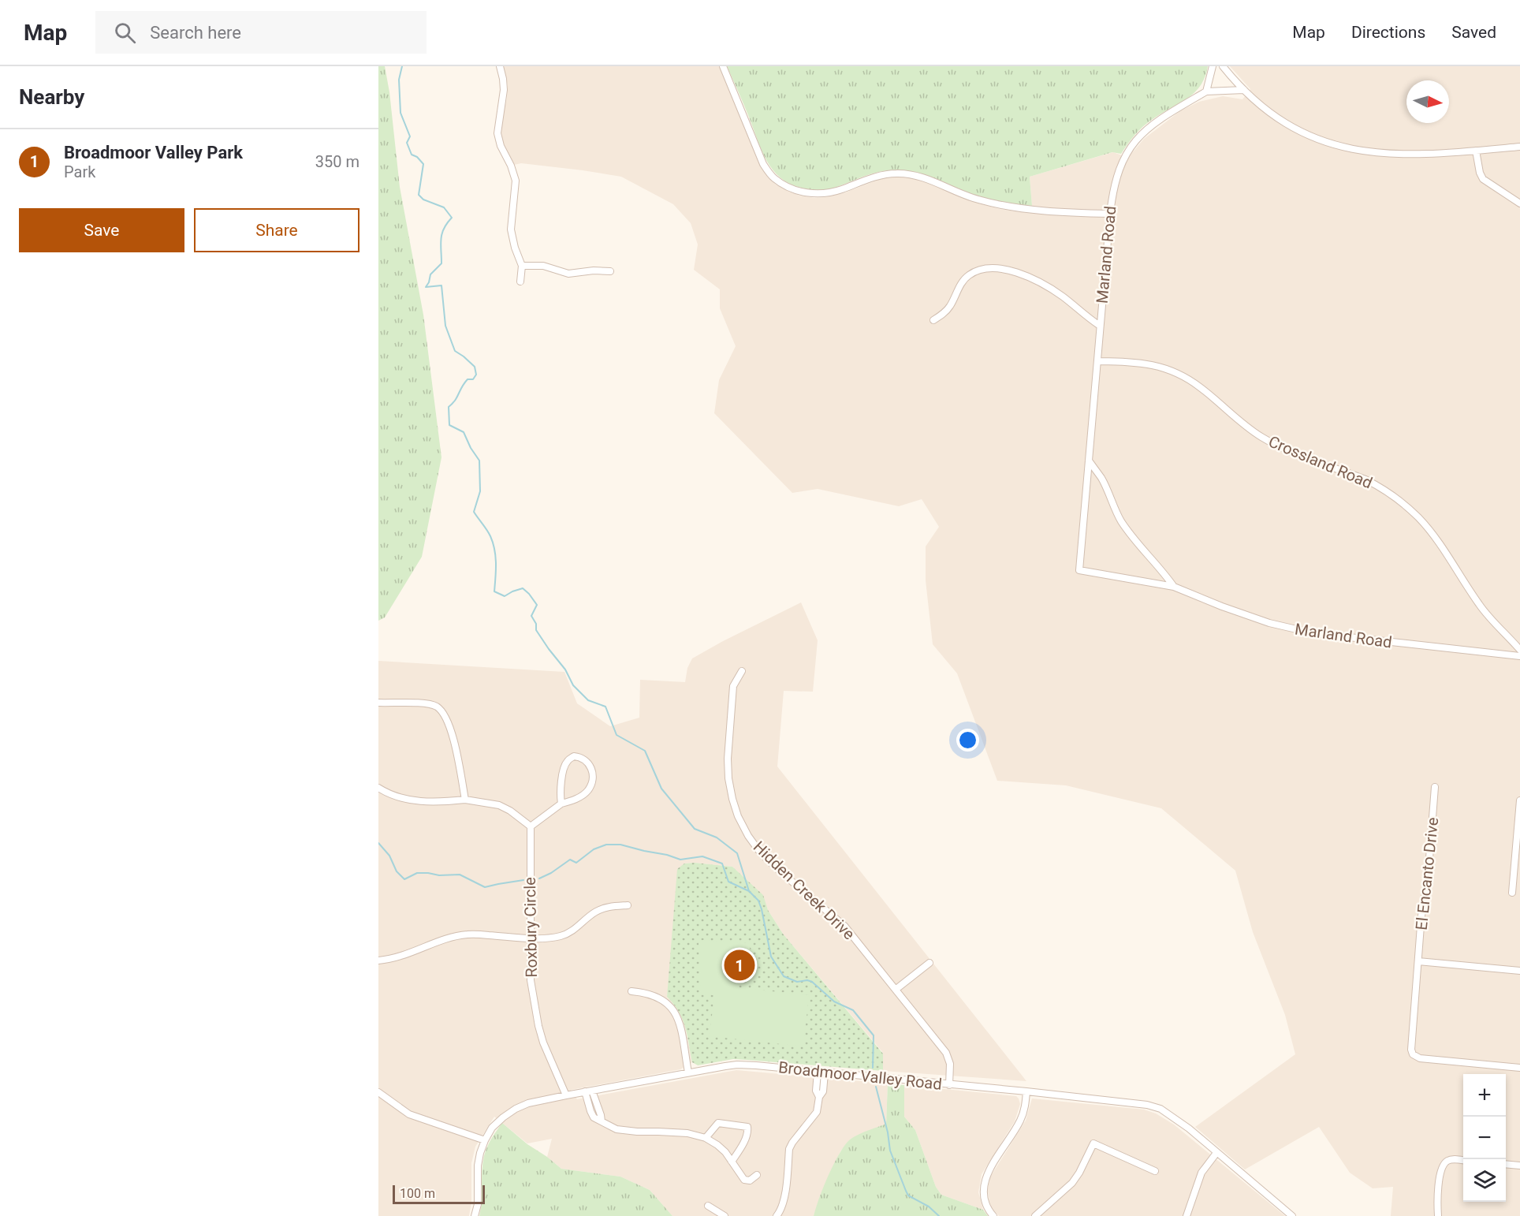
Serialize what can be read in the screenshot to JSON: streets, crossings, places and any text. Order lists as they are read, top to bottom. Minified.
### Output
{"streets":{"street":["Marland Road","Crossland Road","El Encanto Drive","Hidden Creek Drive","Roxbury Circle","Broadmoor Valley Road"]},"crossings":[["Marland Road","Crossland Road"],["Hidden Creek Drive","Broadmoor Valley Road"],["Roxbury Circle","Broadmoor Valley Road"]],"scale_bar":"100 m","north":"right","page":{"header":"Map","search":"Search here","nav":["Map","Directions","Saved"],"heading":"Nearby","list":[{"mark":"1","name":"Broadmoor Valley Park","note":"Park","value":"350 m"}],"buttons":["Save","Share"],"pins":"1","map_buttons":["+","−"],"scale":"100 m"}}
